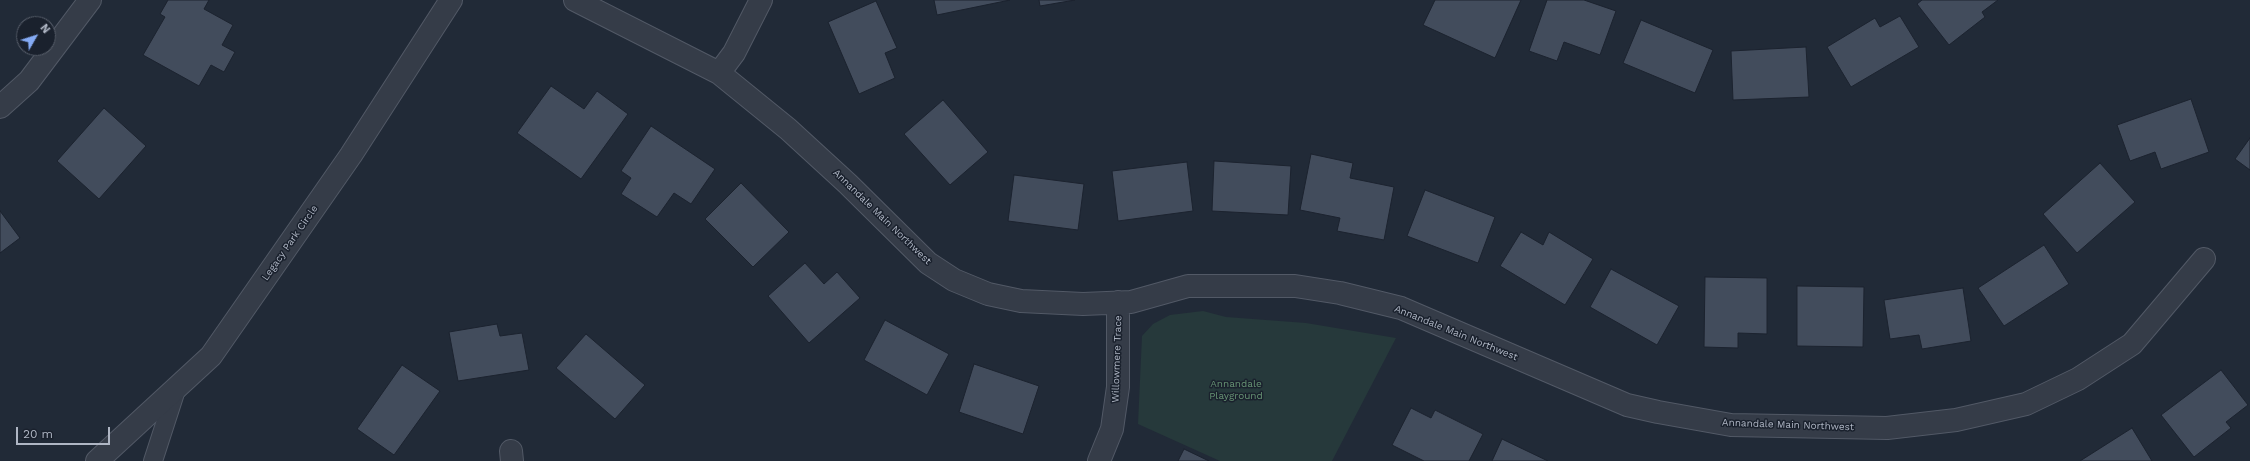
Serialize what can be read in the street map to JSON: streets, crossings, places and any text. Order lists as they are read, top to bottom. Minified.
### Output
{"streets":{"street":["Annandale Main Northwest","Legacy Park Circle","Willowmere Trace"]},"crossings":[["Annandale Main Northwest","Willowmere Trace"]],"parks":["Annandale Playground"],"scale_bar":"20 m","north":"top right"}
